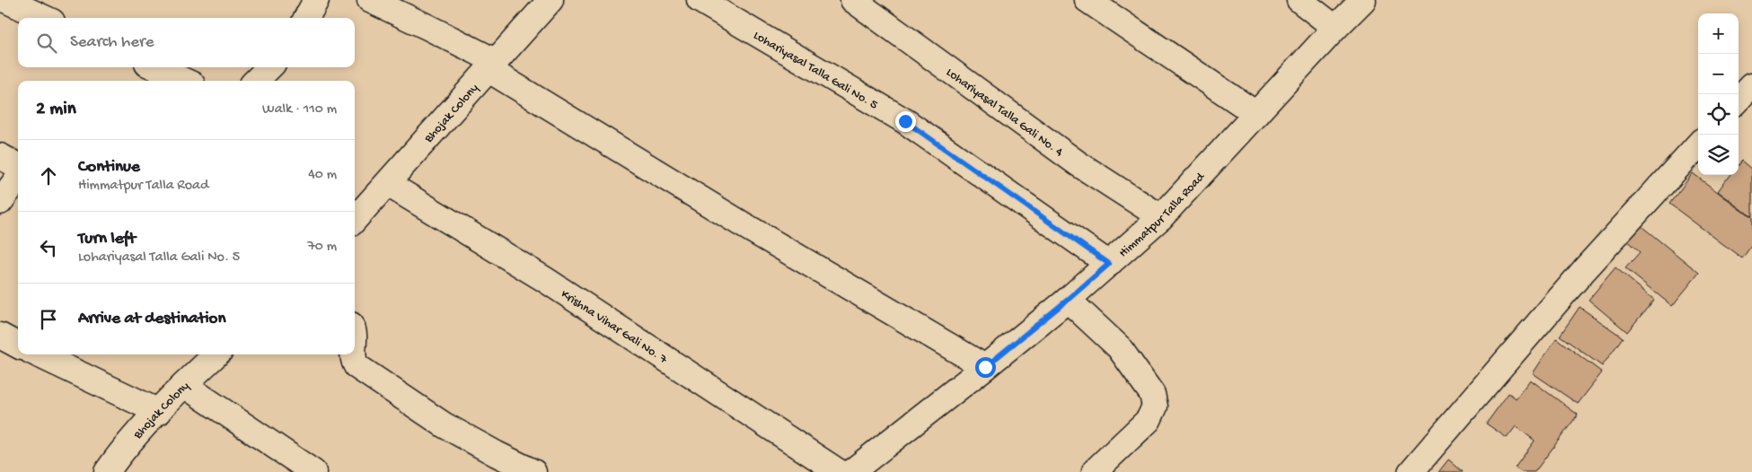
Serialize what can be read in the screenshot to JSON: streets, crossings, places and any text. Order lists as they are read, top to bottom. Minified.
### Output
{"streets":{"street":["Lohariyasal Talla Gali No. 5","Bhojak Colony","Lohariyasal Talla Gali No. 4","Himmatpur Talla Road","Krishna Vihar Gali No. 7"]},"crossings":[["Lohariyasal Talla Gali No. 5","Himmatpur Talla Road"],["Bhojak Colony","Krishna Vihar Gali No. 7"],["Lohariyasal Talla Gali No. 4","Himmatpur Talla Road"]],"page":{"map_buttons":["+","−"],"search":"Search here","heading":["2 min","Walk · 110 m"],"list":[["Continue","Himmatpur Talla Road","40 m"],["Turn left","Lohariyasal Talla Gali No. 5","70 m"],"Arrive at destination"]}}
